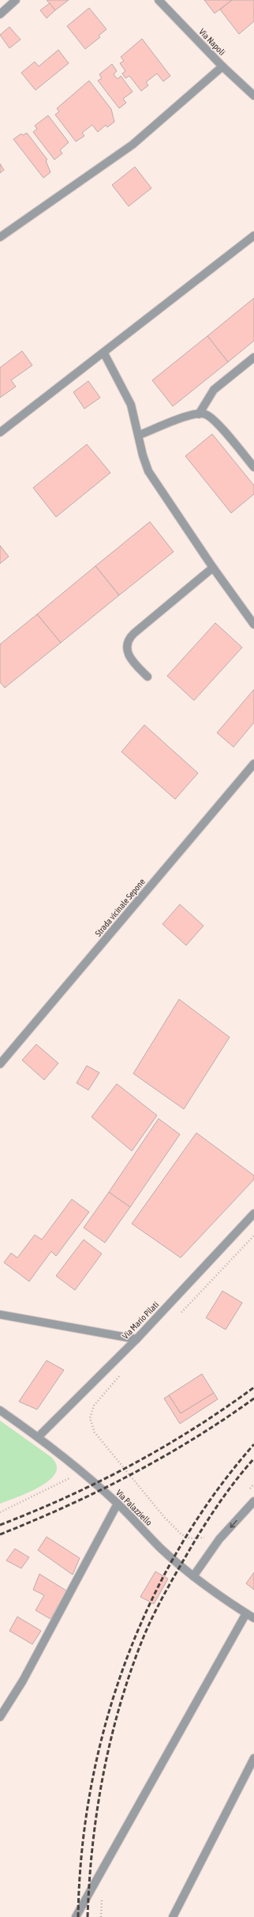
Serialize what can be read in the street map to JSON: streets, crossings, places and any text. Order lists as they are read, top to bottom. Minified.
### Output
{"streets":{"street":["Via Napoli","Strada vicinale Sepone","Via Mario Pilati","Via Palazziello"]},"crossings":[["Via Mario Pilati","Via Palazziello"]]}
